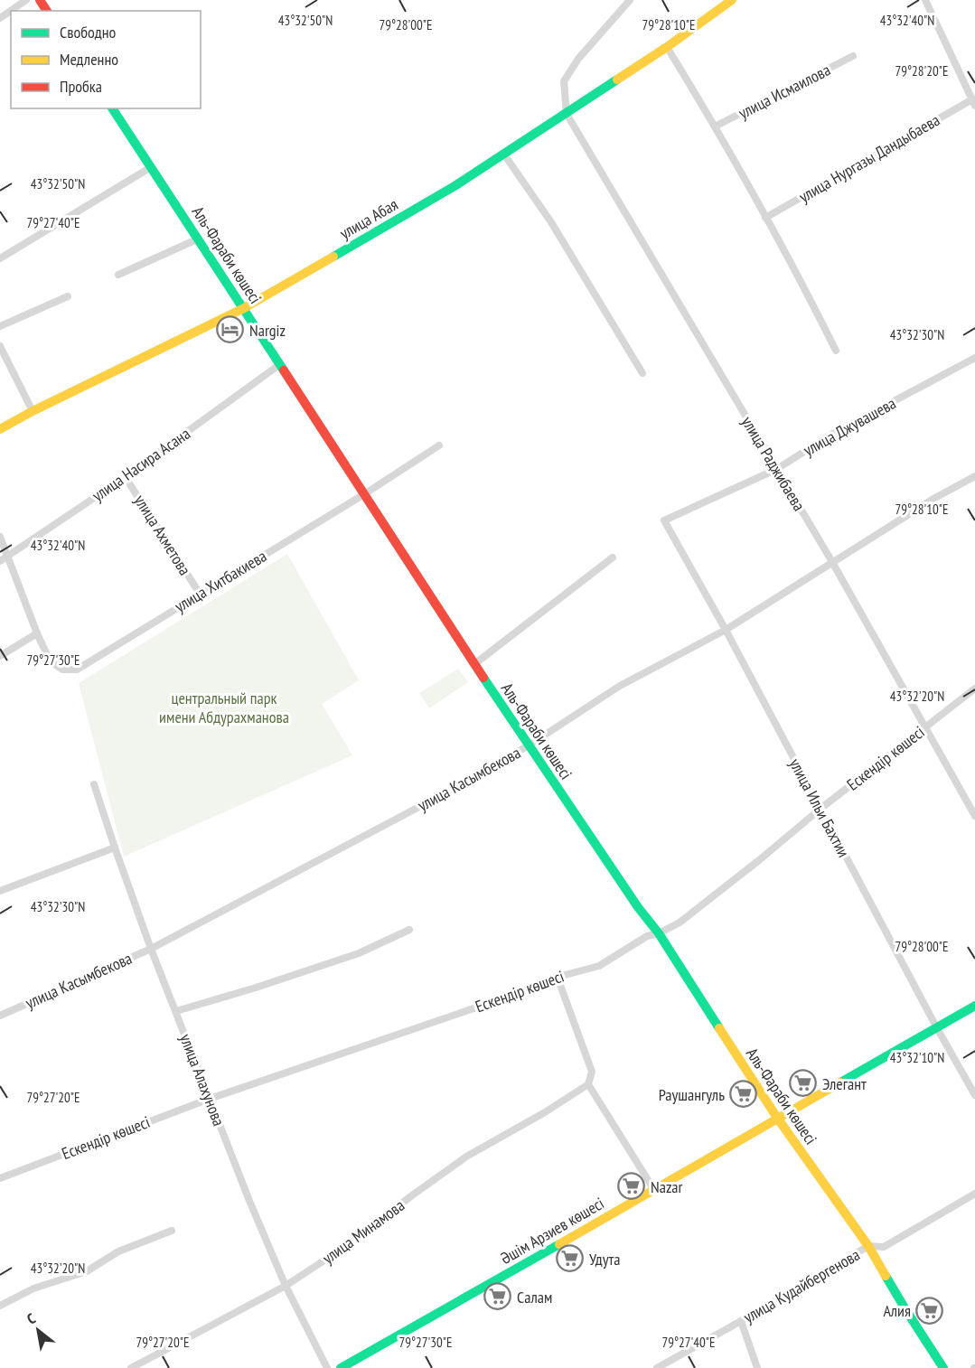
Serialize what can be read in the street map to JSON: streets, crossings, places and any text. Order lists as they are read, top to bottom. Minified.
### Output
{"streets":{"main road":["улица Абая","Аль-Фараби көшесі","Әшім Арзиев көшесі"],"street":["улица Исмаилова","улица Нургазы Дандыбаева","улица Джувашева","улица Раджибаева","улица Насира Асана","улица Ахметова","улица Хитбакиева","Ескендір көшесі","улица Касымбекова","улица Ильи Бахтии","улица Алахунова","улица Минамова","улица Кудайбергенова"]},"crossings":[["улица Абая","Аль-Фараби көшесі"],["улица Абая","улица Раджибаева"],["Аль-Фараби көшесі","улица Насира Асана"],["Аль-Фараби көшесі","улица Хитбакиева"],["Аль-Фараби көшесі","Ескендір көшесі"],["Аль-Фараби көшесі","улица Касымбекова"],["Аль-Фараби көшесі","Әшім Арзиев көшесі"],["Аль-Фараби көшесі","улица Кудайбергенова"],["улица Джувашева","улица Раджибаева"],["улица Джувашева","улица Ильи Бахтии"],["улица Раджибаева","Ескендір көшесі"],["улица Раджибаева","улица Касымбекова"],["улица Насира Асана","улица Ахметова"],["улица Ахметова","улица Хитбакиева"],["Ескендір көшесі","улица Ильи Бахтии"],["Ескендір көшесі","улица Алахунова"],["улица Касымбекова","улица Ильи Бахтии"],["улица Касымбекова","улица Алахунова"],["улица Ильи Бахтии","Әшім Арзиев көшесі"],["улица Алахунова","улица Минамова"]],"parks":["центральный парк имени Абдурахманова"],"places":{"hotel":["Nargiz"],"supermarket":["Элегант","Раушангуль","Nazar","Удута","Салам","Алия"]},"legend":["Свободно","Медленно","Пробка"],"north":"top left","coordinates":["43°32'40\"N","43°32'50\"N","79°28'00\"E","79°28'10\"E","79°28'20\"E","79°27'40\"E","43°32'30\"N","79°27'30\"E","43°32'20\"N","43°32'10\"N","79°27'20\"E"]}
